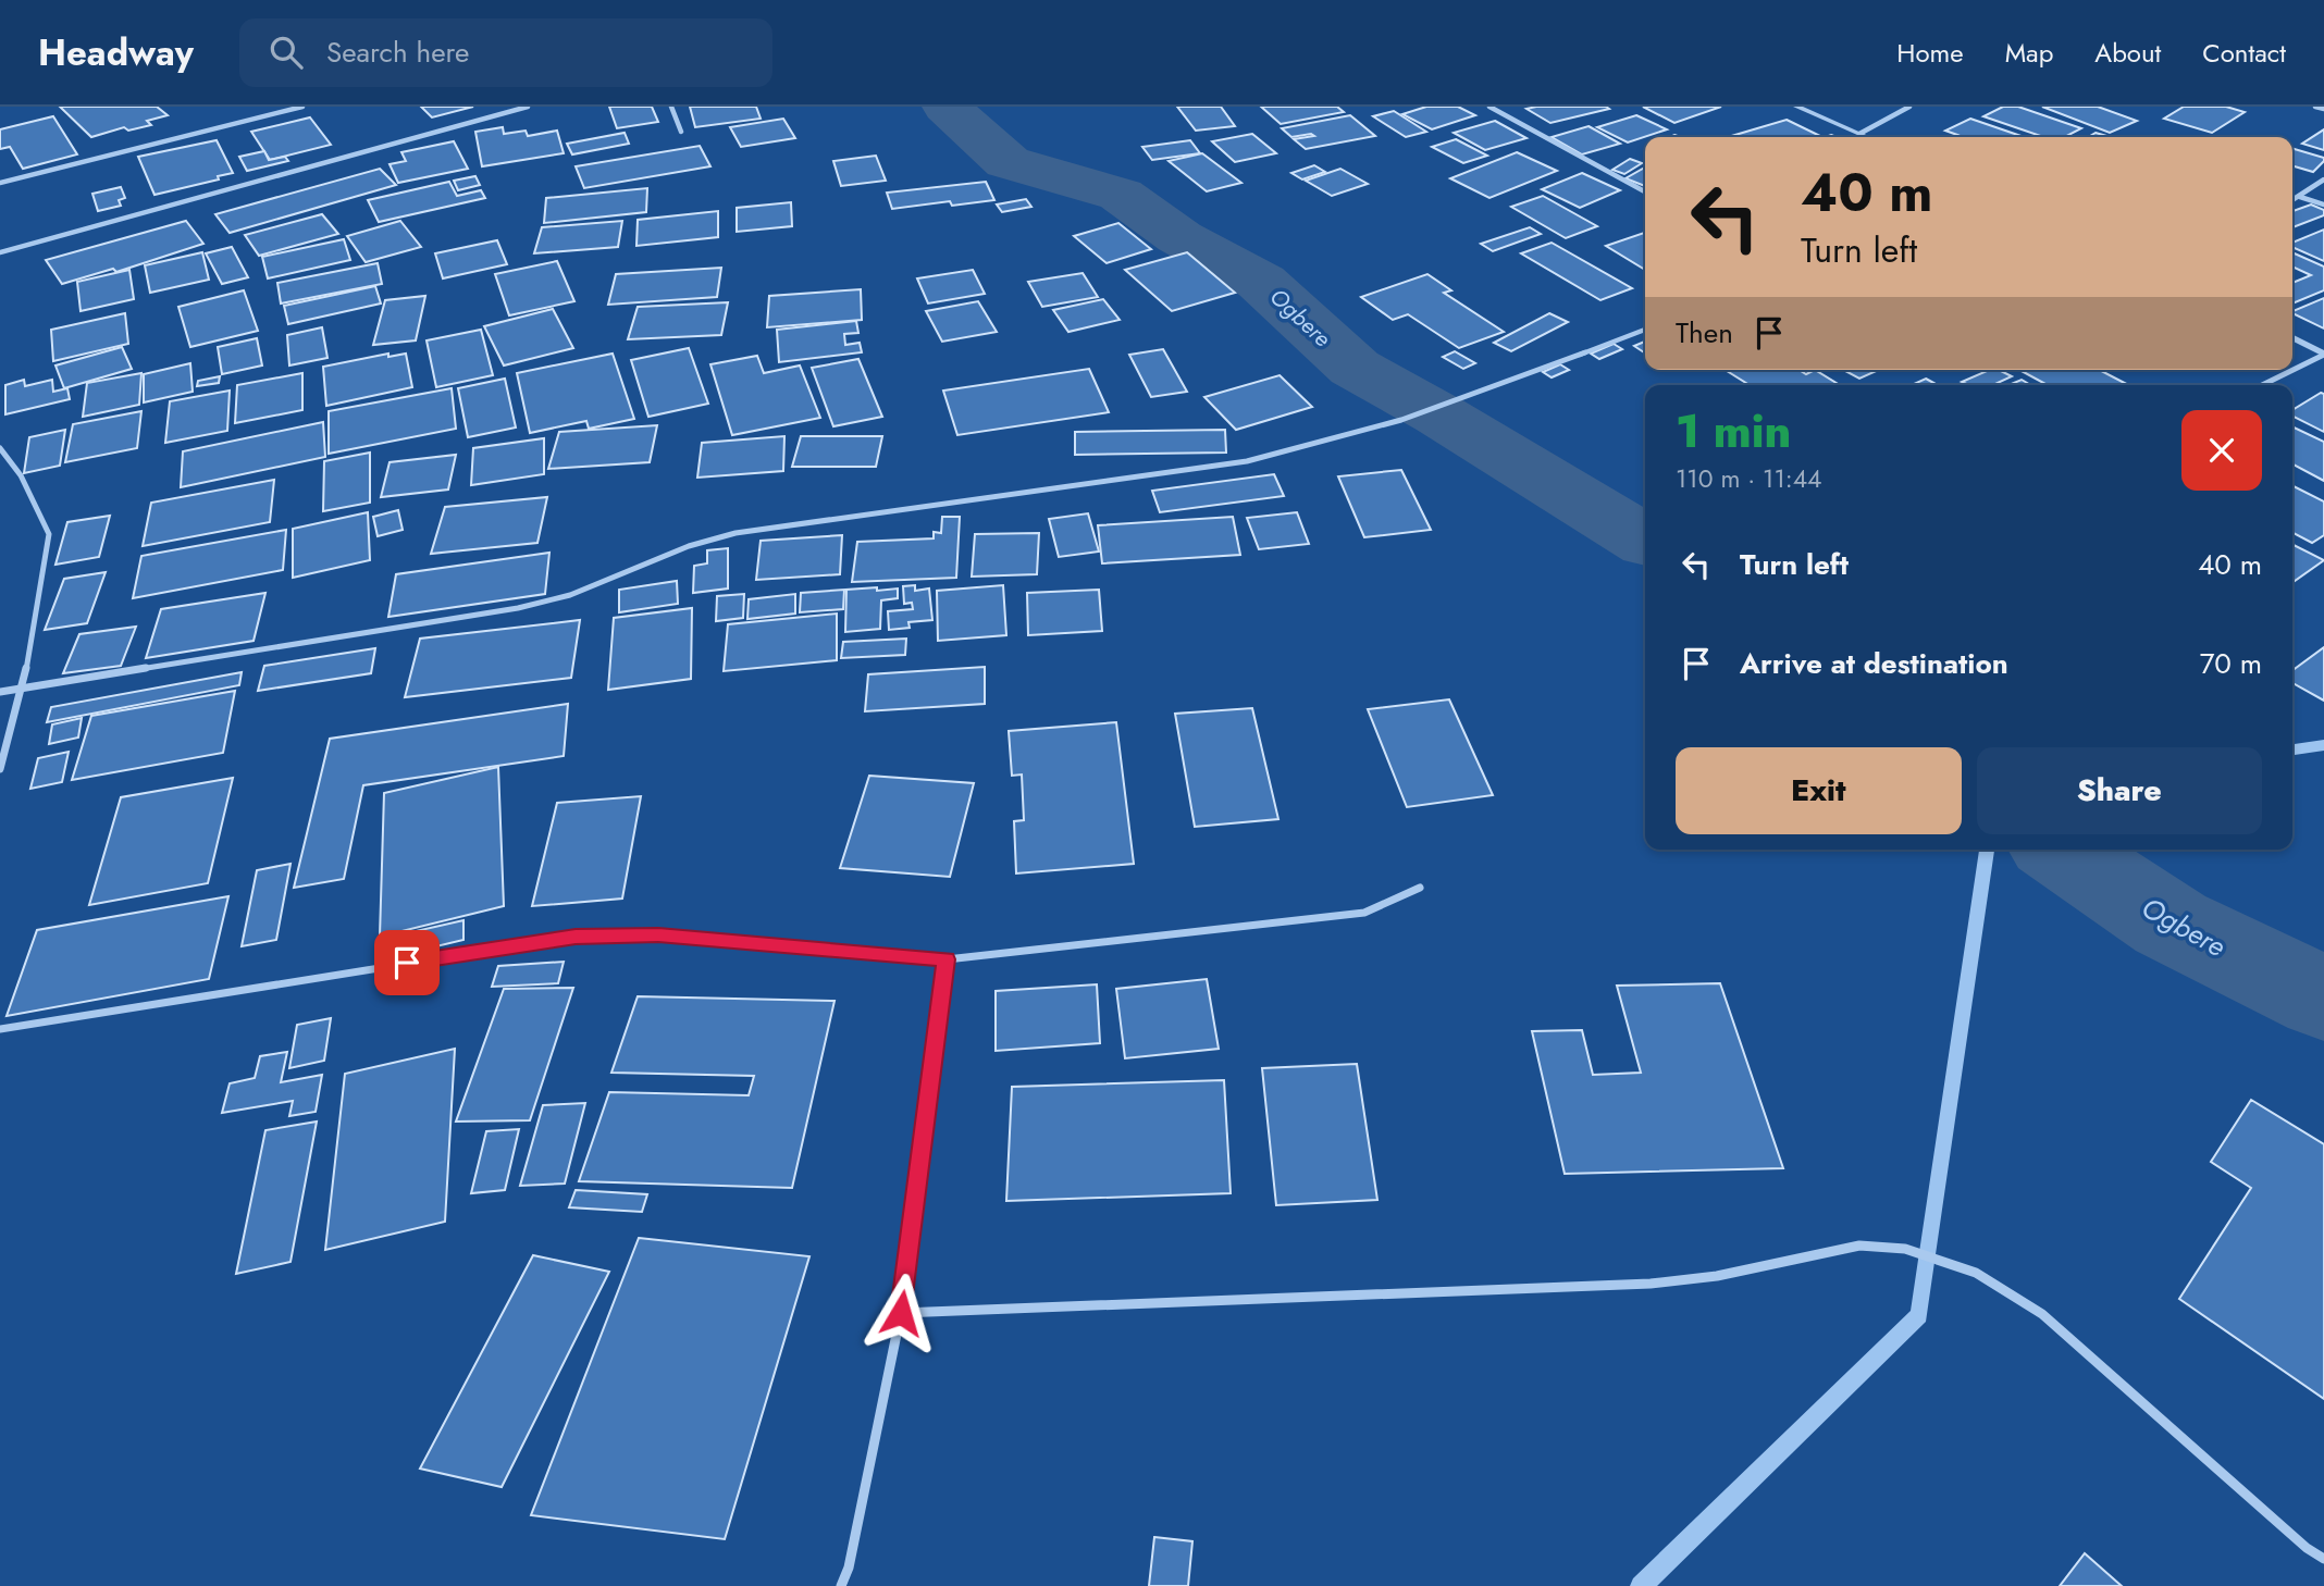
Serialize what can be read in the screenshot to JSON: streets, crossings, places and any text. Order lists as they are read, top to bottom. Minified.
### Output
{"water":["Ogbere"],"page":{"header":"Headway","search":"Search here","nav":["Home","Map","About","Contact"],"turn":["40 m","Turn left"],"then":"Then","heading":["1 min","110 m · 11:44"],"list":[{"name":"Turn left","value":"40 m"},{"name":"Arrive at destination","value":"70 m"}],"buttons":["Exit","Share"]}}
